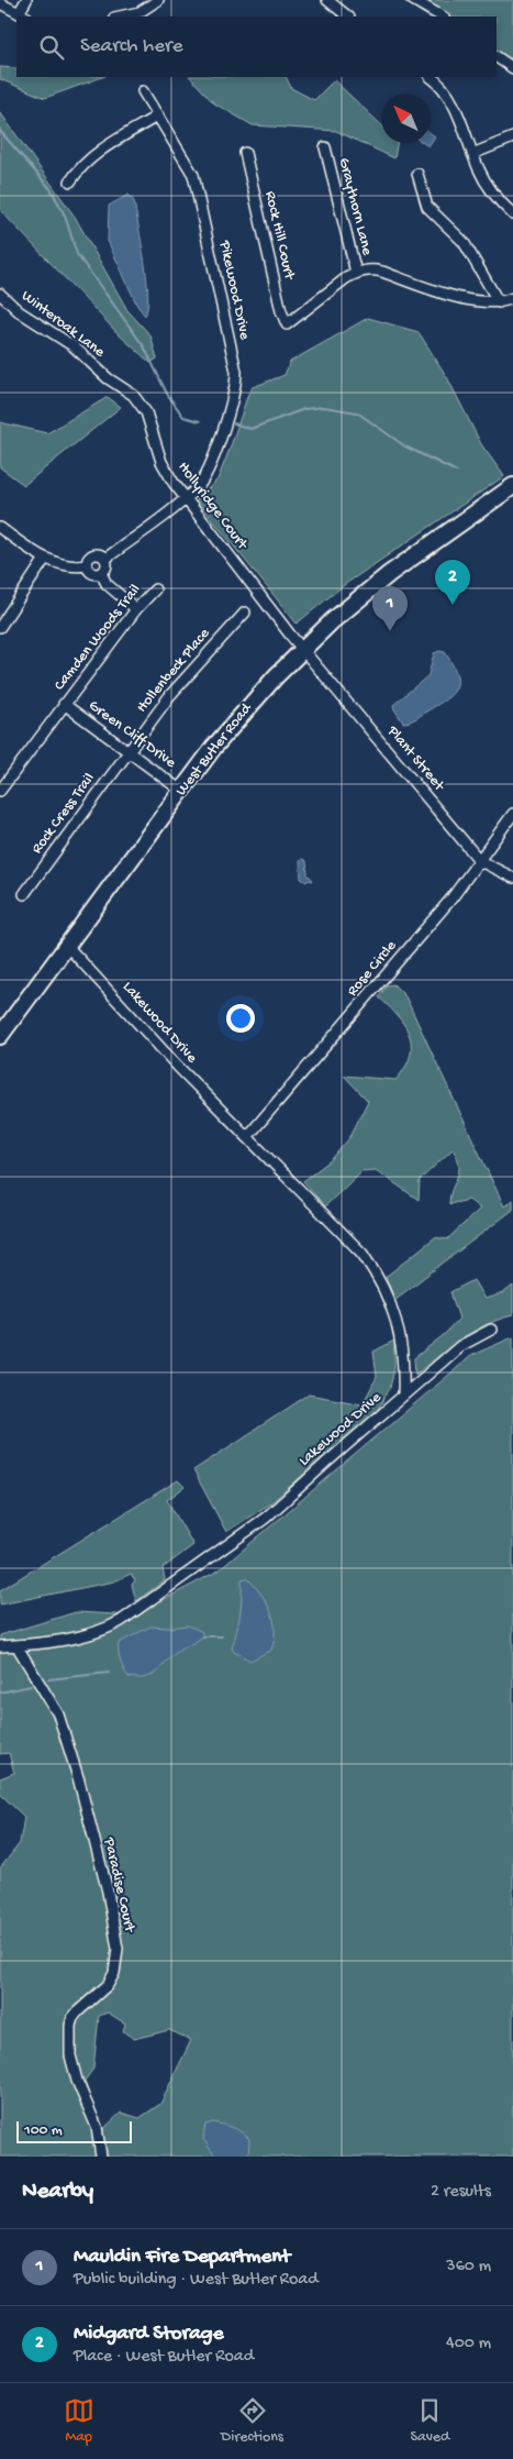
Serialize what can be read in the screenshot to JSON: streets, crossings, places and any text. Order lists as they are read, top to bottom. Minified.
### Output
{"streets":{"main road":["West Butler Road"],"street":["Graythorn Lane","Rock Hill Court","Pikewood Drive","Winteroak Lane","Hollyridge Court","Camden Woods Trail","Hollenbeck Place","Green Cliff Drive","Plant Street","Rock Cress Trail","Rose Circle","Lakewood Drive","Paradise Court"]},"crossings":[["Graythorn Lane","Rock Hill Court"],["Pikewood Drive","Hollyridge Court"],["Winteroak Lane","Hollyridge Court"],["Hollyridge Court","West Butler Road"],["Hollyridge Court","Plant Street"],["Camden Woods Trail","Green Cliff Drive"],["Hollenbeck Place","Green Cliff Drive"],["Hollenbeck Place","Rock Cress Trail"],["Green Cliff Drive","West Butler Road"],["Green Cliff Drive","Rock Cress Trail"],["West Butler Road","Plant Street"],["West Butler Road","Lakewood Drive"],["Plant Street","Rose Circle"],["Rose Circle","Lakewood Drive"],["Lakewood Drive","Paradise Court"]],"scale_bar":"100 m","north":"top left","page":{"search":"Search here","pins":["2","1"],"scale":"100 m","heading":["Nearby","2 results"],"list":[{"mark":"1","name":"Mauldin Fire Department","note":"Public building · West Butler Road","value":"360 m"},{"mark":"2","name":"Midgard Storage","note":"Place · West Butler Road","value":"400 m"}],"nav":["Map","Directions","Saved"]}}
